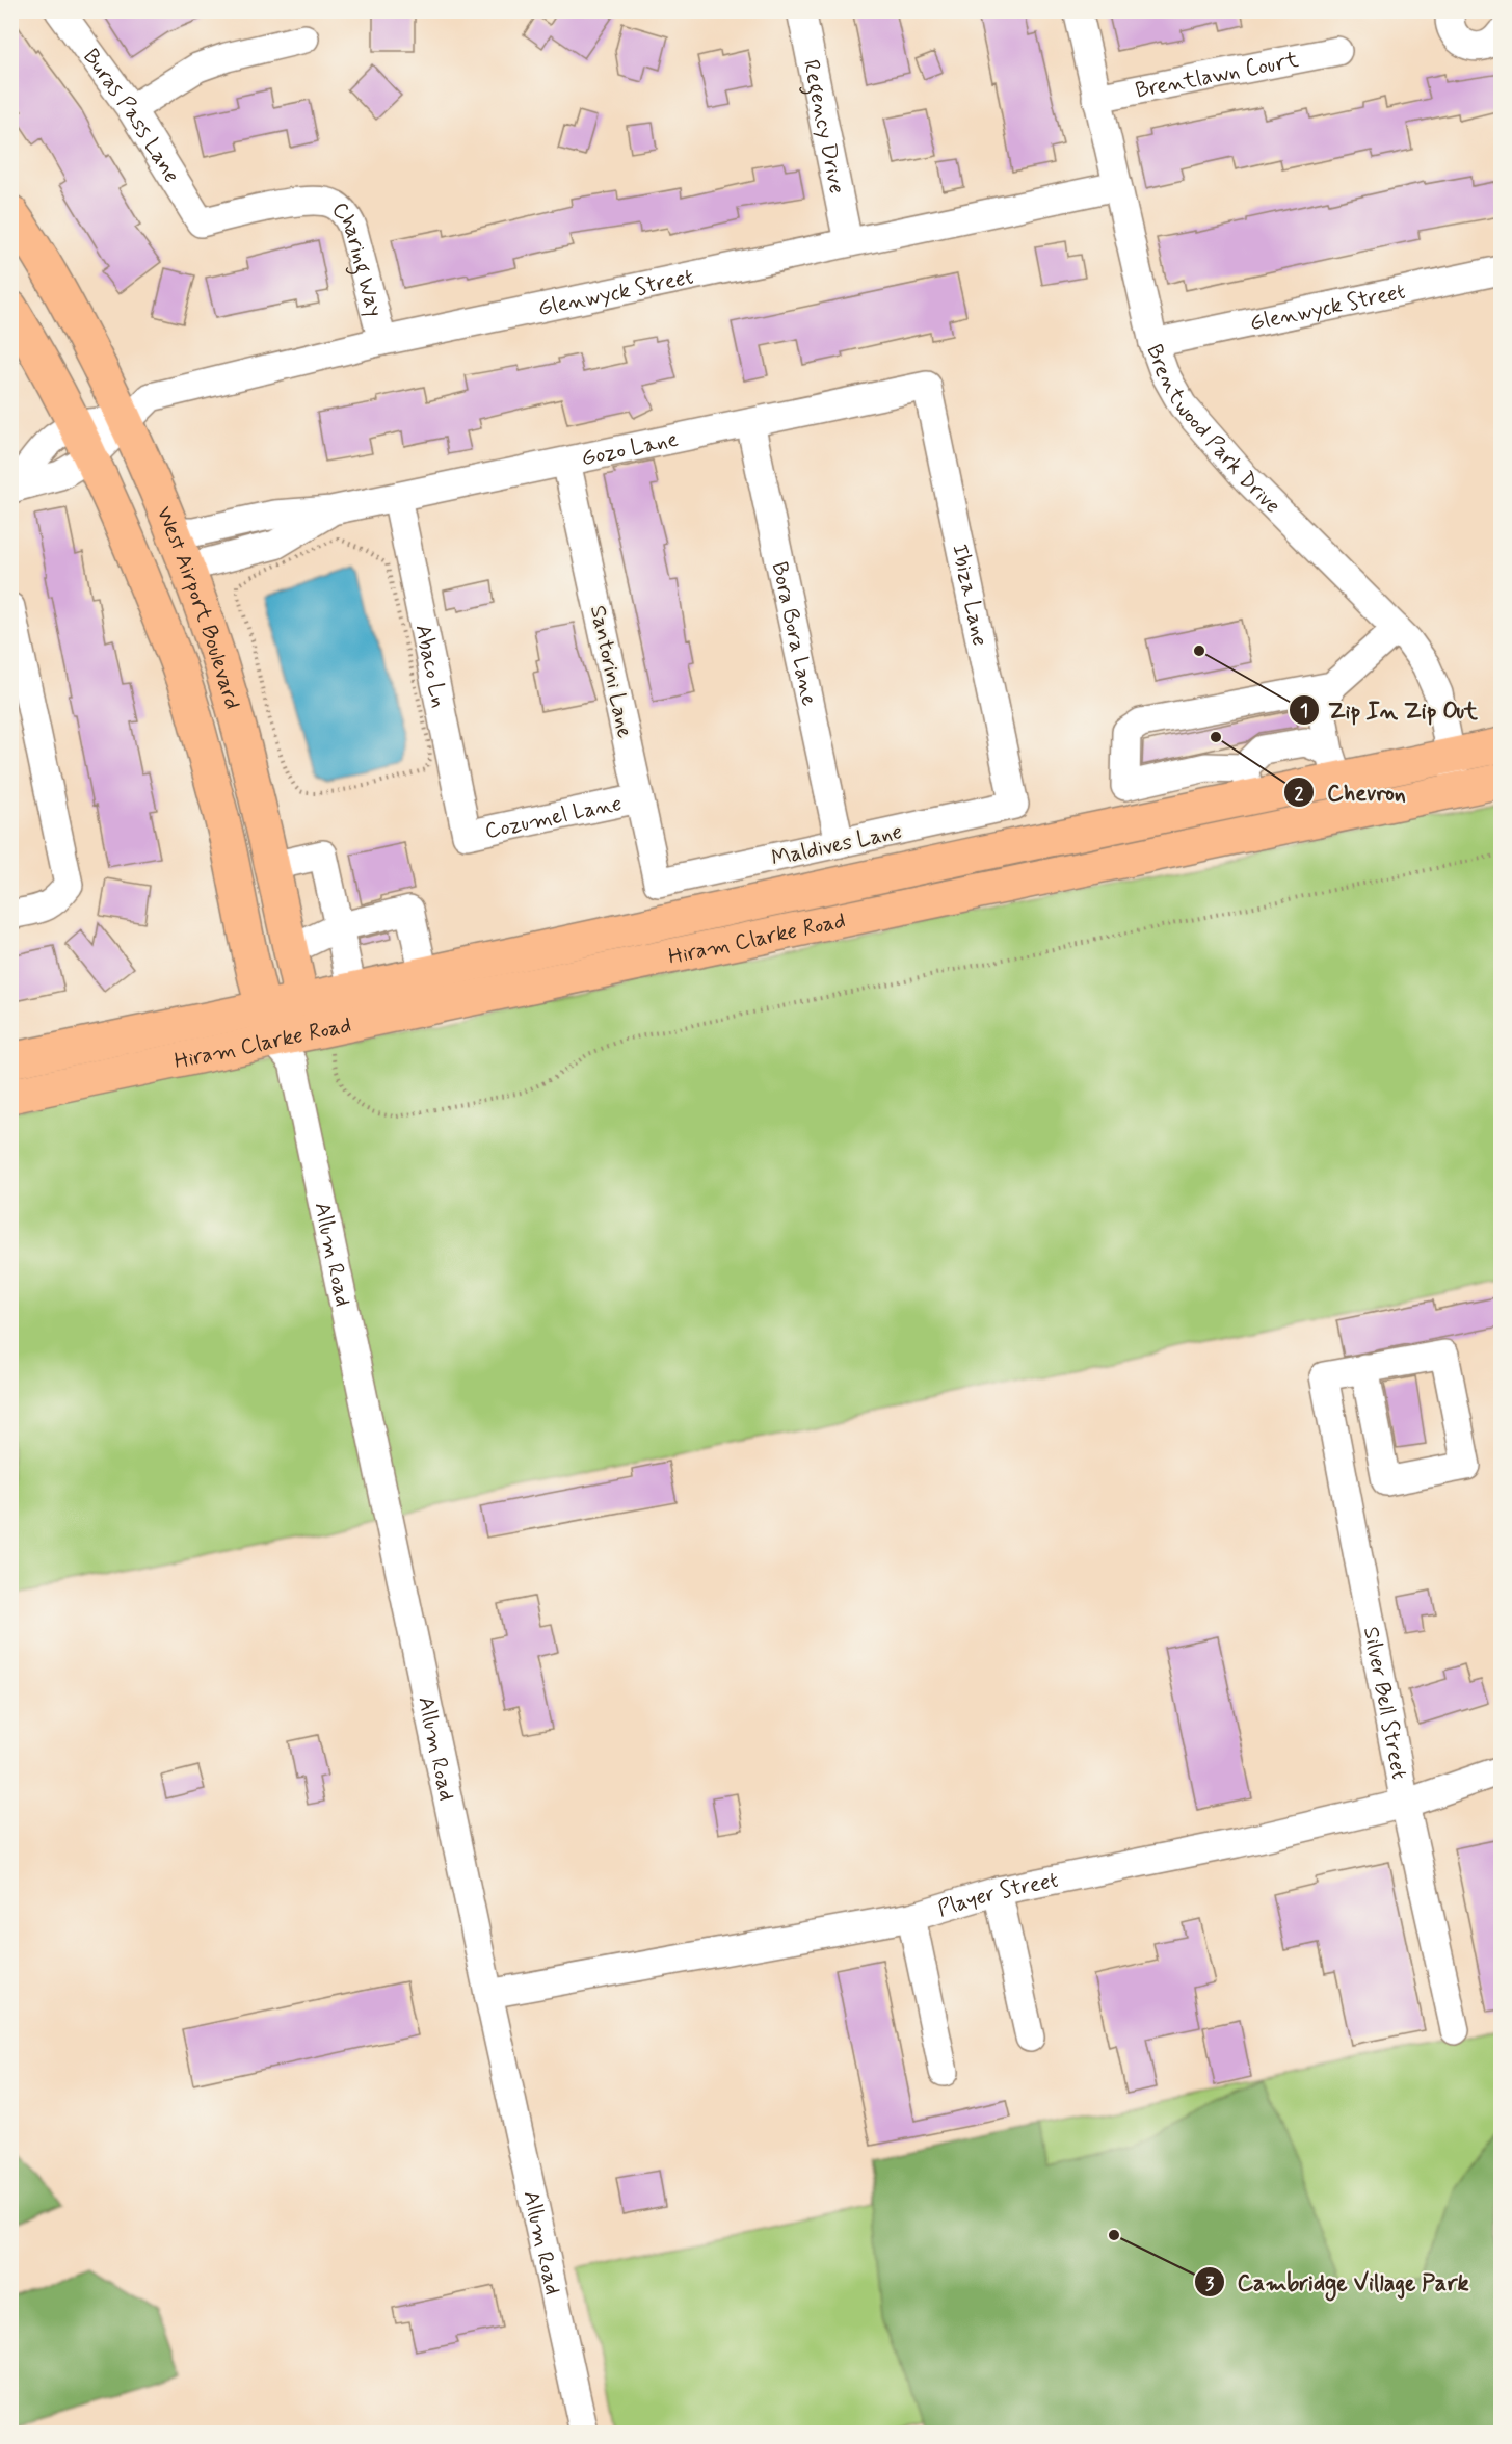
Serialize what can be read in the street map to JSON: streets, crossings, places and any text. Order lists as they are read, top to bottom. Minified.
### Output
{"streets":{"main road":["West Airport Boulevard","Hiram Clarke Road"],"street":["Brentlawn Court","Buras Pass Lane","Regency Drive","Charing Way","Glenwyck Street","Brentwood Park Drive","Gozo Lane","Ibiza Lane","Bora Bora Lane","Abaco Ln","Santorini Lane","Cozumel Lane","Maldives Lane","Allum Road","Silver Bell Street","Player Street"]},"crossings":[["Brentlawn Court","Brentwood Park Drive"],["Buras Pass Lane","Charing Way"],["Regency Drive","Glenwyck Street"],["Charing Way","Glenwyck Street"],["Glenwyck Street","Brentwood Park Drive"],["Glenwyck Street","West Airport Boulevard"],["Brentwood Park Drive","Hiram Clarke Road"],["Gozo Lane","Ibiza Lane"],["Gozo Lane","Bora Bora Lane"],["Gozo Lane","Abaco Ln"],["Gozo Lane","Santorini Lane"],["Ibiza Lane","Maldives Lane"],["West Airport Boulevard","Hiram Clarke Road"],["West Airport Boulevard","Allum Road"],["Bora Bora Lane","Maldives Lane"],["Abaco Ln","Cozumel Lane"],["Santorini Lane","Cozumel Lane"],["Santorini Lane","Maldives Lane"],["Hiram Clarke Road","Allum Road"],["Allum Road","Player Street"],["Silver Bell Street","Player Street"]],"places":["Zip In Zip Out","Chevron","Cambridge Village Park"]}
